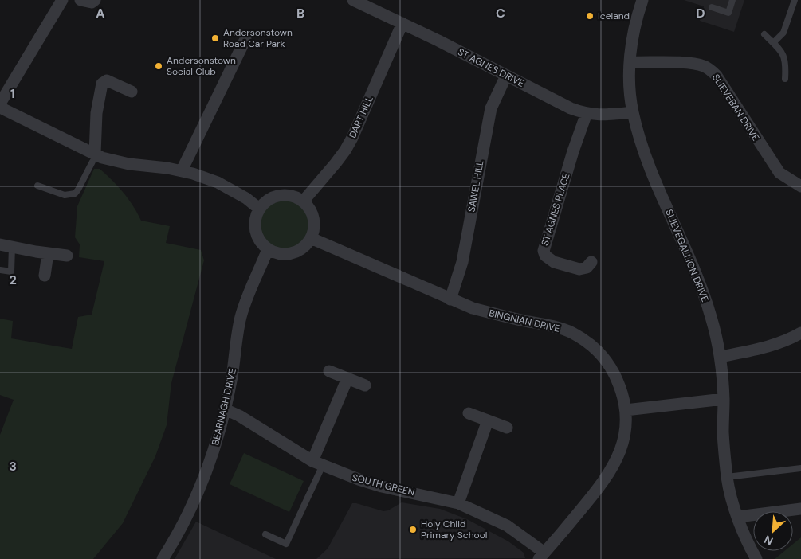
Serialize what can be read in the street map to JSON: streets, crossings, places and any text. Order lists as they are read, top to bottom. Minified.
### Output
{"streets":{"street":["ST AGNES DRIVE","SLIEVEBAN DRIVE","DART HILL","SAWEL HILL","ST AGNES PLACE","SLIEVEGALLION DRIVE","BINGNIAN DRIVE","BEARNAGH DRIVE","SOUTH GREEN"]},"crossings":[["ST AGNES DRIVE","DART HILL"],["ST AGNES DRIVE","SAWEL HILL"],["ST AGNES DRIVE","ST AGNES PLACE"],["ST AGNES DRIVE","SLIEVEGALLION DRIVE"],["SLIEVEBAN DRIVE","SLIEVEGALLION DRIVE"],["DART HILL","BINGNIAN DRIVE"],["DART HILL","BEARNAGH DRIVE"],["SAWEL HILL","BINGNIAN DRIVE"],["BINGNIAN DRIVE","BEARNAGH DRIVE"],["BINGNIAN DRIVE","SOUTH GREEN"],["BEARNAGH DRIVE","SOUTH GREEN"]],"places":["Iceland","Andersonstown Road Car Park","Andersonstown Social Club","Holy Child Primary School"],"north":"bottom left","grid":{"columns":["A","B","C","D"],"rows":["1","2","3"]}}
